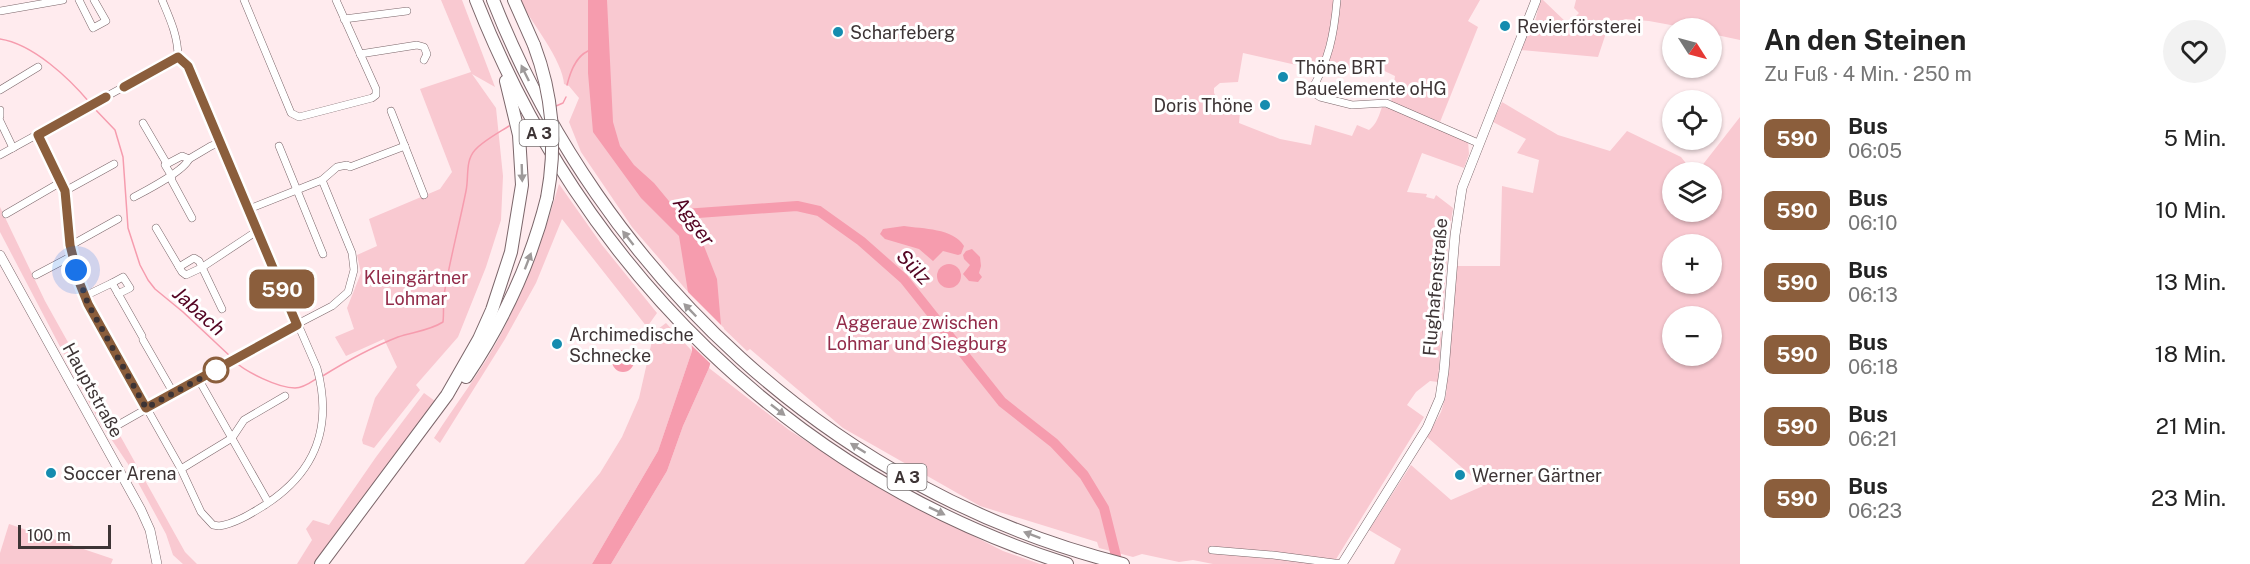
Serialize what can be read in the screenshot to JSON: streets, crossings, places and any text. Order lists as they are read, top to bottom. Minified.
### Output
{"streets":{"highway":["A 3"],"main road":["Flughafenstraße","Hauptstraße"]},"water":["Agger","Sülz","Jabach"],"parks":["Kleingärtner Lohmar","Aggeraue zwischen Lohmar und Siegburg"],"places":["Revierförsterei","Scharfeberg","Thöne BRT Bauelemente oHG","Doris Thöne","Archimedische Schnecke","Soccer Arena","Werner Gärtner"],"lines":["bus line 590"],"scale_bar":"100 m","north":"bottom right","page":{"on_map":"590","heading":["An den Steinen","Zu Fuß · 4 Min. · 250 m"],"map_buttons":["+","−"],"list":[{"mark":"590","name":"Bus","note":"06:05","value":"5 Min."},{"mark":"590","name":"Bus","note":"06:10","value":"10 Min."},{"mark":"590","name":"Bus","note":"06:13","value":"13 Min."},{"mark":"590","name":"Bus","note":"06:18","value":"18 Min."},{"mark":"590","name":"Bus","note":"06:21","value":"21 Min."},{"mark":"590","name":"Bus","note":"06:23","value":"23 Min."}],"scale":"100 m"}}
